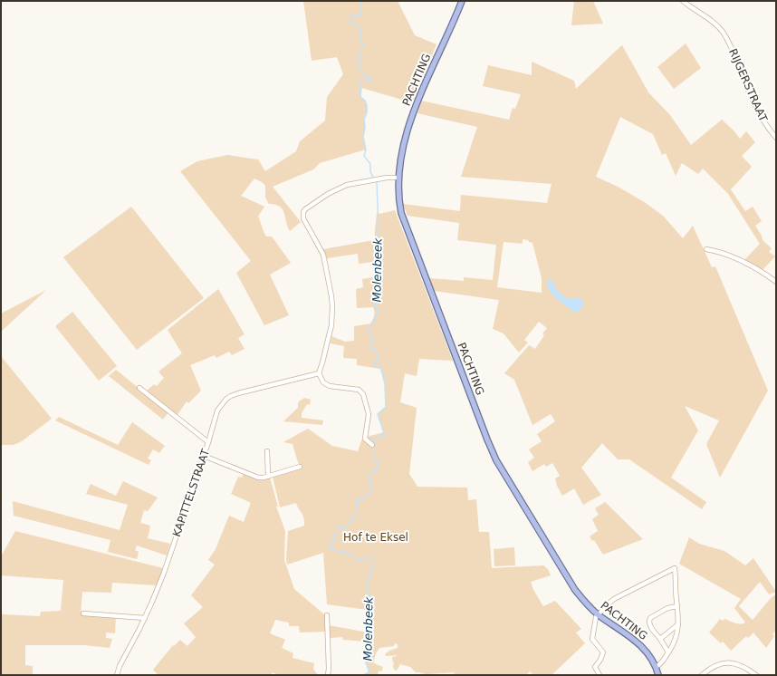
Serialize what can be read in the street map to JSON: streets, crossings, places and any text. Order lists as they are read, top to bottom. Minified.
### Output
{"streets":{"main road":["PACHTING"],"street":["RIJGERSTRAAT","KAPITTELSTRAAT"]},"water":["Molenbeek"],"parks":["Hof te Eksel"]}
